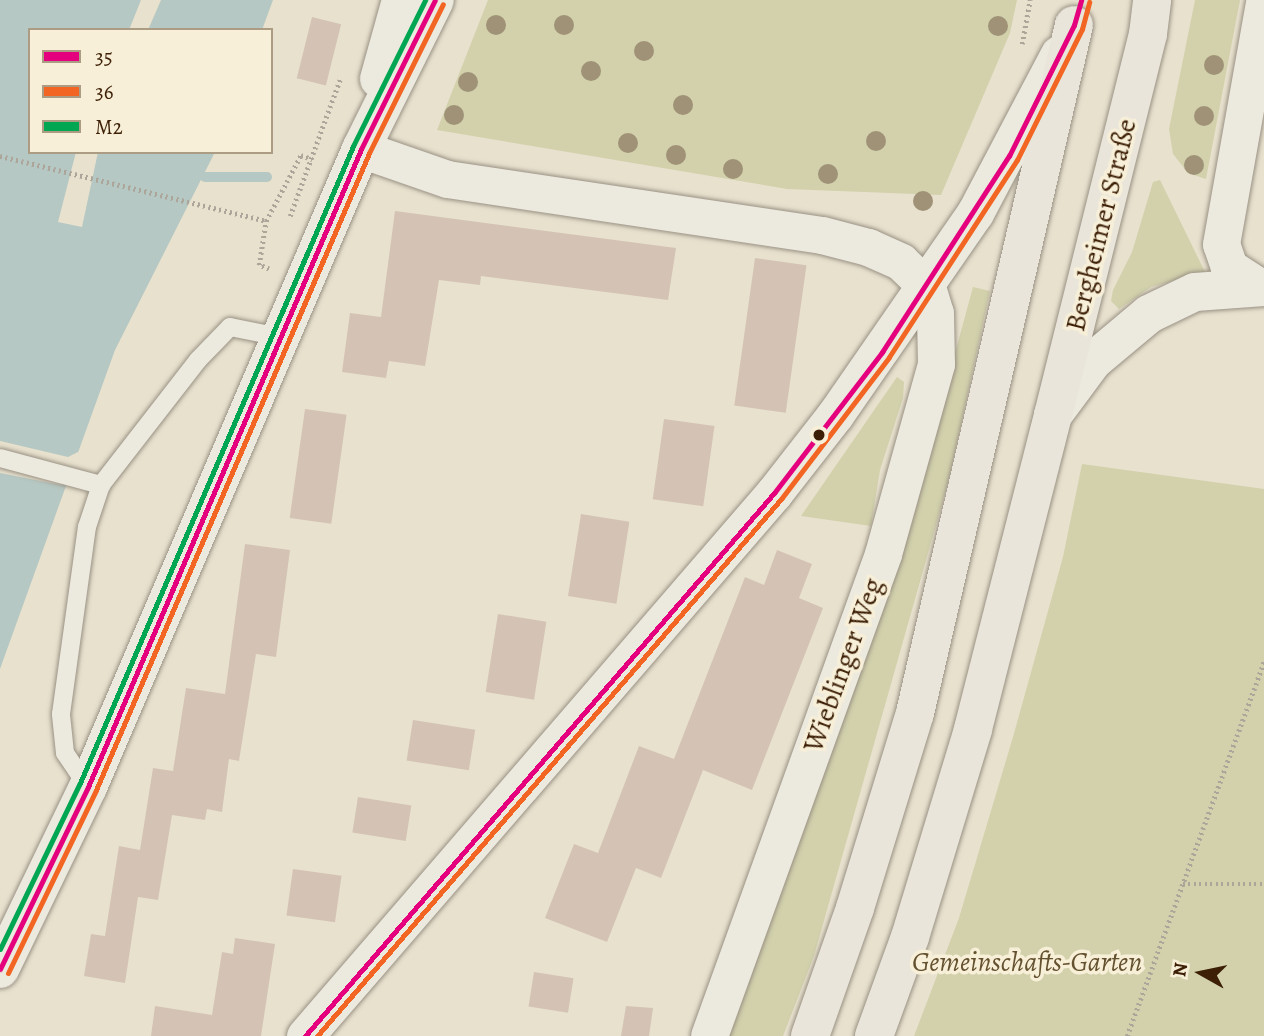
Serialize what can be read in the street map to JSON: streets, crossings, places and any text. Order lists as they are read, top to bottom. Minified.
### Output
{"streets":{"main road":["Bergheimer Straße"],"street":["Wieblinger Weg"]},"parks":["Gemeinschafts-Garten"],"lines":["transit line 35","transit line M2","transit line 36"],"legend":["35","36","M2"],"north":"left"}
